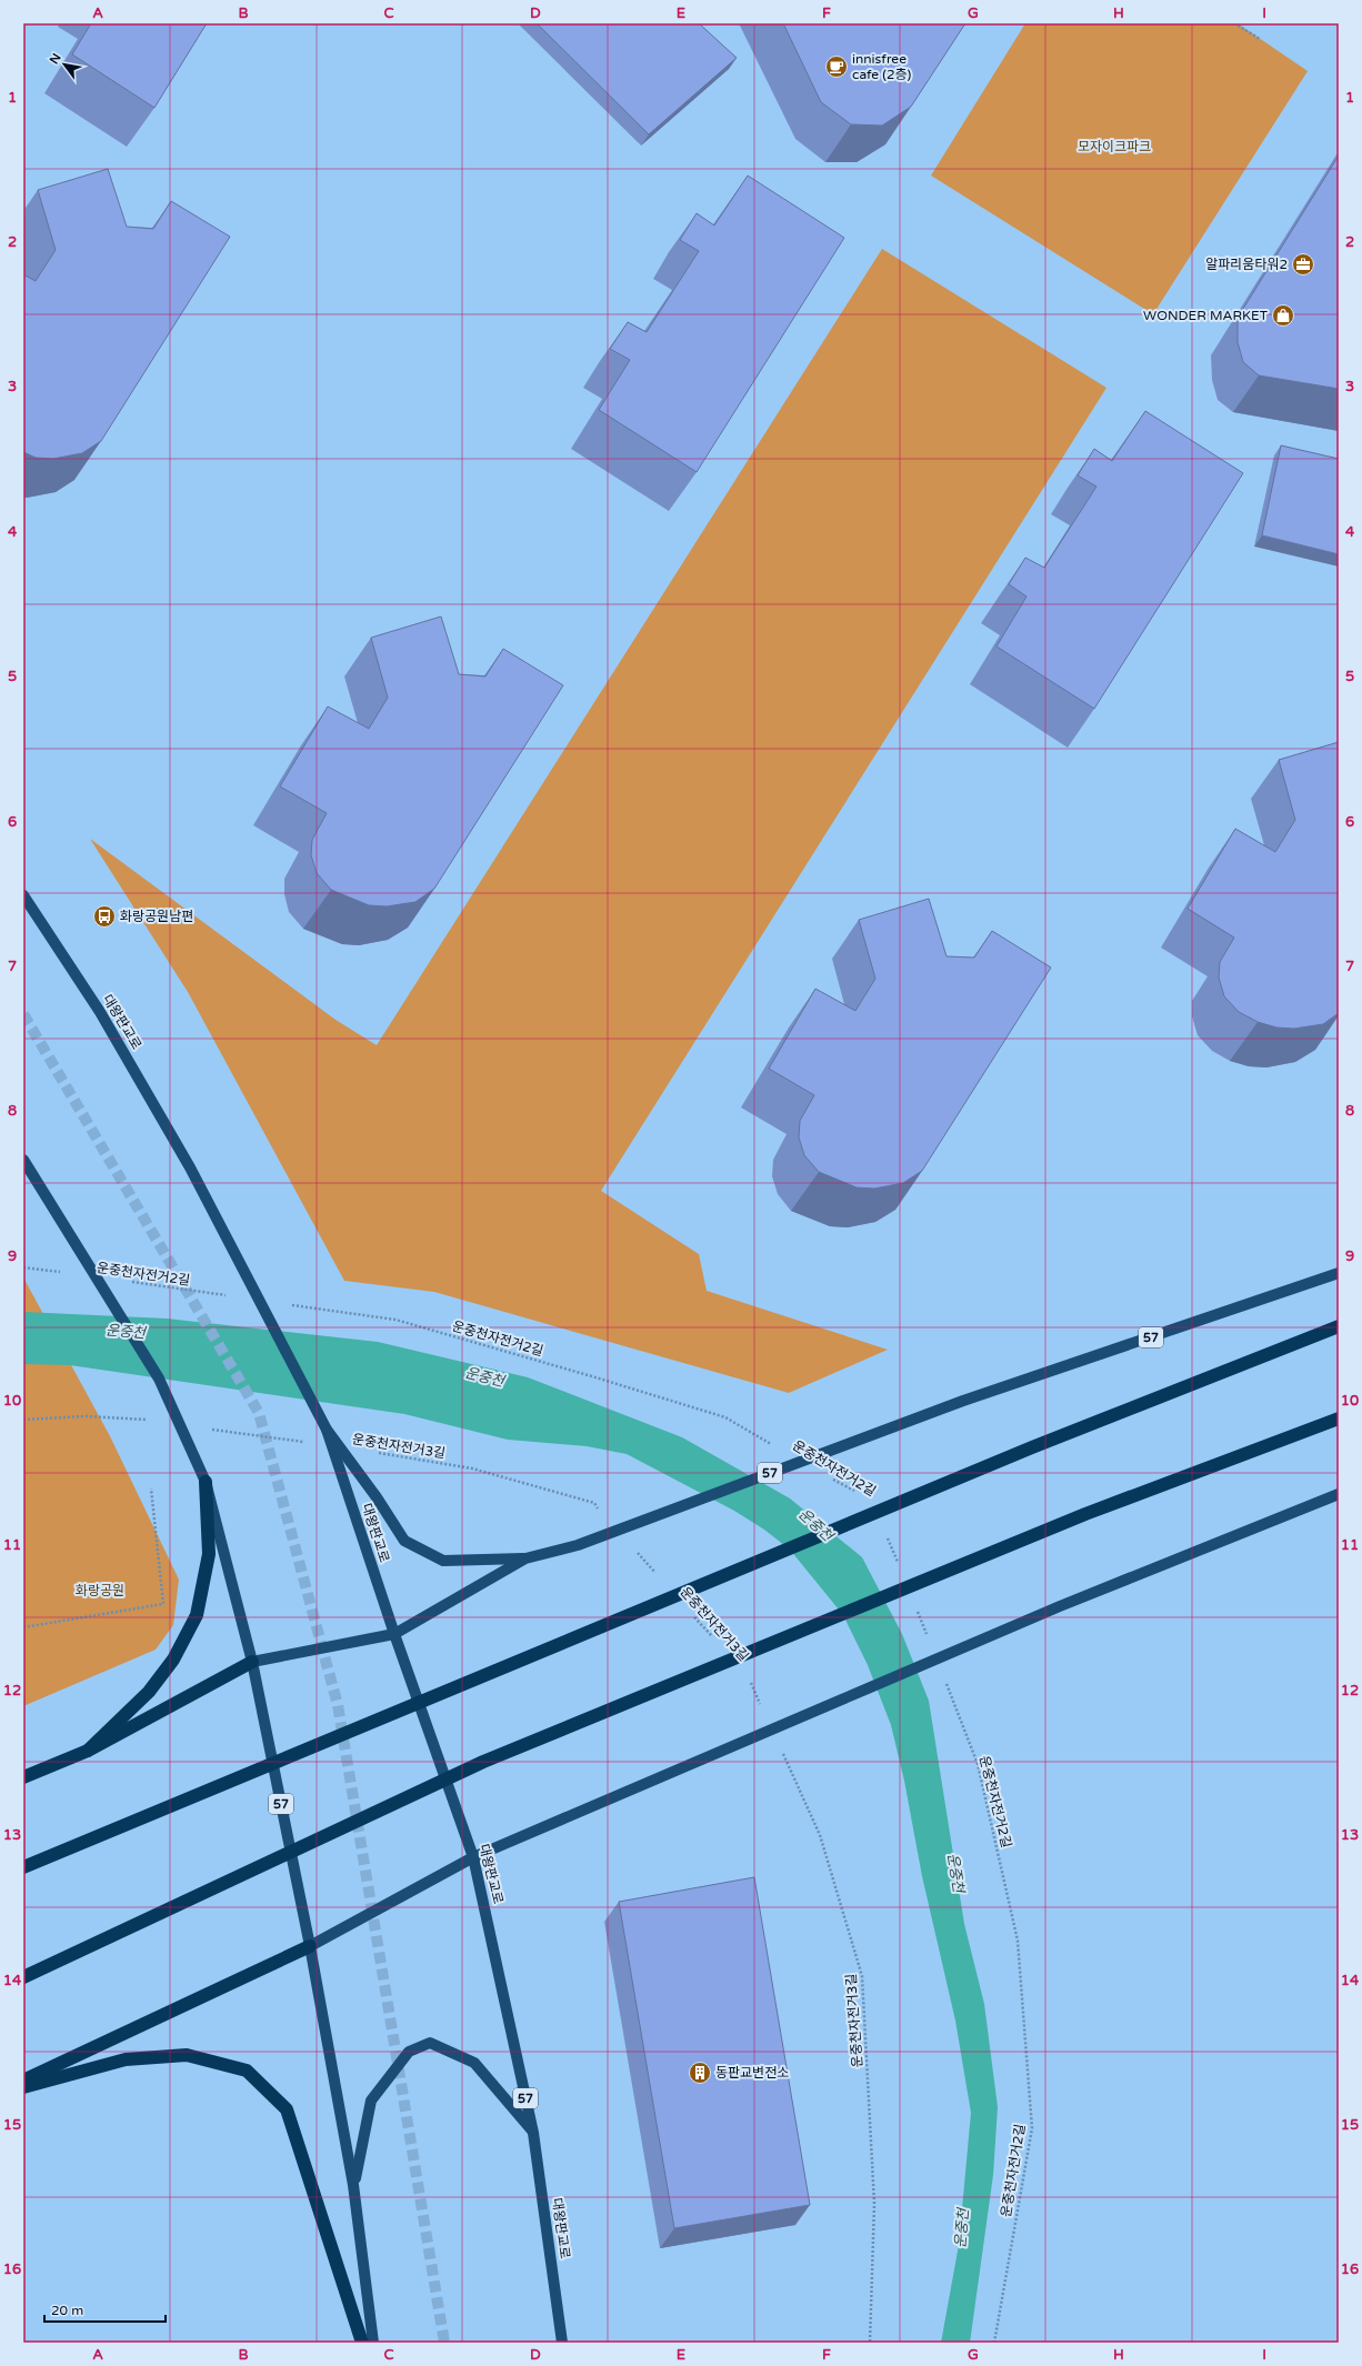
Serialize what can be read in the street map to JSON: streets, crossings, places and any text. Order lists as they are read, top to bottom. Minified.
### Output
{"streets":{"main road":["대왕판교로","57"],"path":["운중천자전거2길","운중천자전거3길"]},"crossings":[["대왕판교로","57"]],"water":["운중천"],"parks":["모자이크파크","화랑공원"],"places":{"cafe":["innisfree cafe (2층)"],"office":["알파리움타워2"],"shop":["WONDER MARKET"],"bus stop":["화랑공원남편"],"building":["동판교변전소"]},"scale_bar":"20 m","north":"top left","grid":{"columns":["A","B","C","D","E","F","G","H","I"],"rows":["1","2","3","4","5","6","7","8","9","10","11","12","13","14","15","16"]}}
